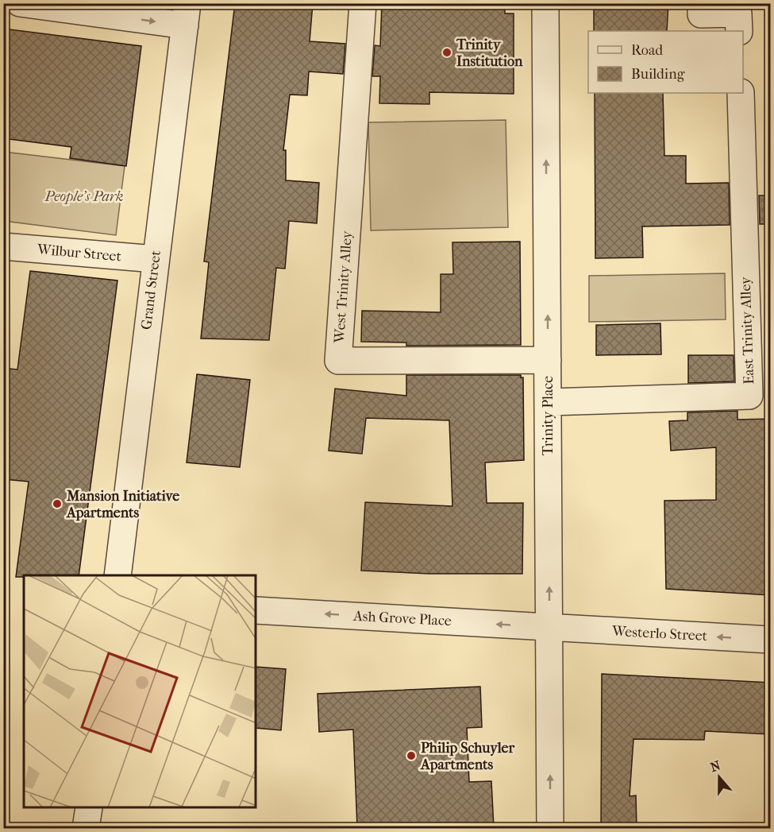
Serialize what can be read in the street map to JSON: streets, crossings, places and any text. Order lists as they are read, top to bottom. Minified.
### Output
{"streets":{"street":["Wilbur Street","West Trinity Alley","Grand Street","East Trinity Alley","Trinity Place","Ash Grove Place","Westerlo Street"]},"crossings":[["Wilbur Street","Grand Street"],["West Trinity Alley","Trinity Place"],["East Trinity Alley","Trinity Place"],["Trinity Place","Ash Grove Place"],["Trinity Place","Westerlo Street"],["Ash Grove Place","Westerlo Street"]],"one_way":["Trinity Place","Ash Grove Place","Westerlo Street"],"parks":["People's Park"],"places":["Trinity Institution","Mansion Initiative Apartments","Philip Schuyler Apartments"],"legend":["Road","Building"],"north":"top"}
